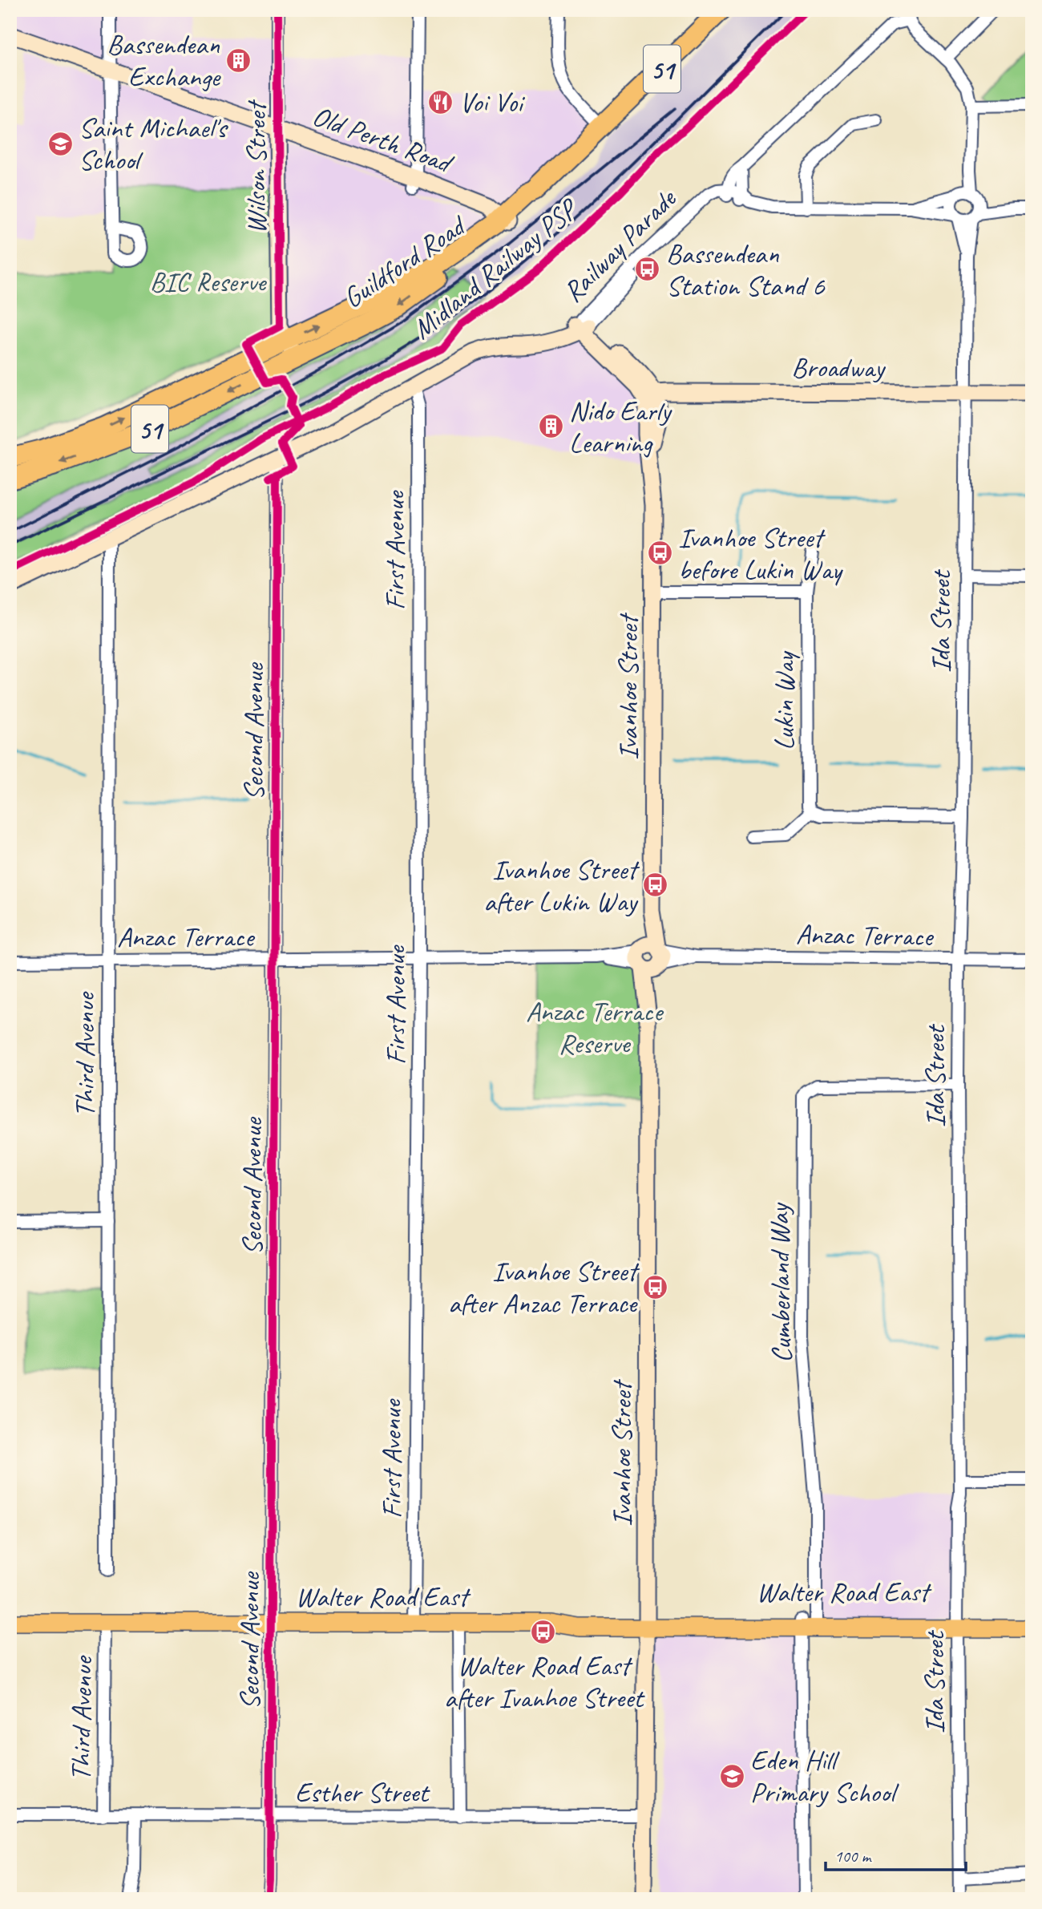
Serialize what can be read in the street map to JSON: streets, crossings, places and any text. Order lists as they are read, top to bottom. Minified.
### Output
{"streets":{"highway":["51","Guildford Road"],"main road":["Walter Road East"],"street":["Old Perth Road","Wilson Street","Railway Parade","Broadway","First Avenue","Ida Street","Ivanhoe Street","Lukin Way","Second Avenue","Anzac Terrace","Third Avenue","Cumberland Way","Esther Street"],"cycle path":["Midland Railway PSP"]},"crossings":[["Old Perth Road","Wilson Street"],["Old Perth Road","Guildford Road"],["Wilson Street","Guildford Road"],["Railway Parade","First Avenue"],["Railway Parade","Second Avenue"],["Railway Parade","Third Avenue"],["Broadway","Ida Street"],["Broadway","Ivanhoe Street"],["First Avenue","Anzac Terrace"],["First Avenue","Walter Road East"],["Ida Street","Anzac Terrace"],["Ida Street","Cumberland Way"],["Ida Street","Walter Road East"],["Ivanhoe Street","Anzac Terrace"],["Ivanhoe Street","Walter Road East"],["Ivanhoe Street","Esther Street"],["Second Avenue","Anzac Terrace"],["Second Avenue","Walter Road East"],["Second Avenue","Esther Street"],["Anzac Terrace","Third Avenue"],["Third Avenue","Walter Road East"],["Third Avenue","Esther Street"],["Cumberland Way","Walter Road East"]],"parks":["BIC Reserve","Anzac Terrace Reserve"],"places":{"building":["Bassendean Exchange","Nido Early Learning"],"restaurant":["Voi Voi"],"school or university":["Saint Michael's School","Eden Hill Primary School"],"bus stop":["Bassendean Station Stand 6","Ivanhoe Street before Lukin Way","Ivanhoe Street after Lukin Way","Ivanhoe Street after Anzac Terrace","Walter Road East after Ivanhoe Street"]},"scale_bar":"100 m"}
